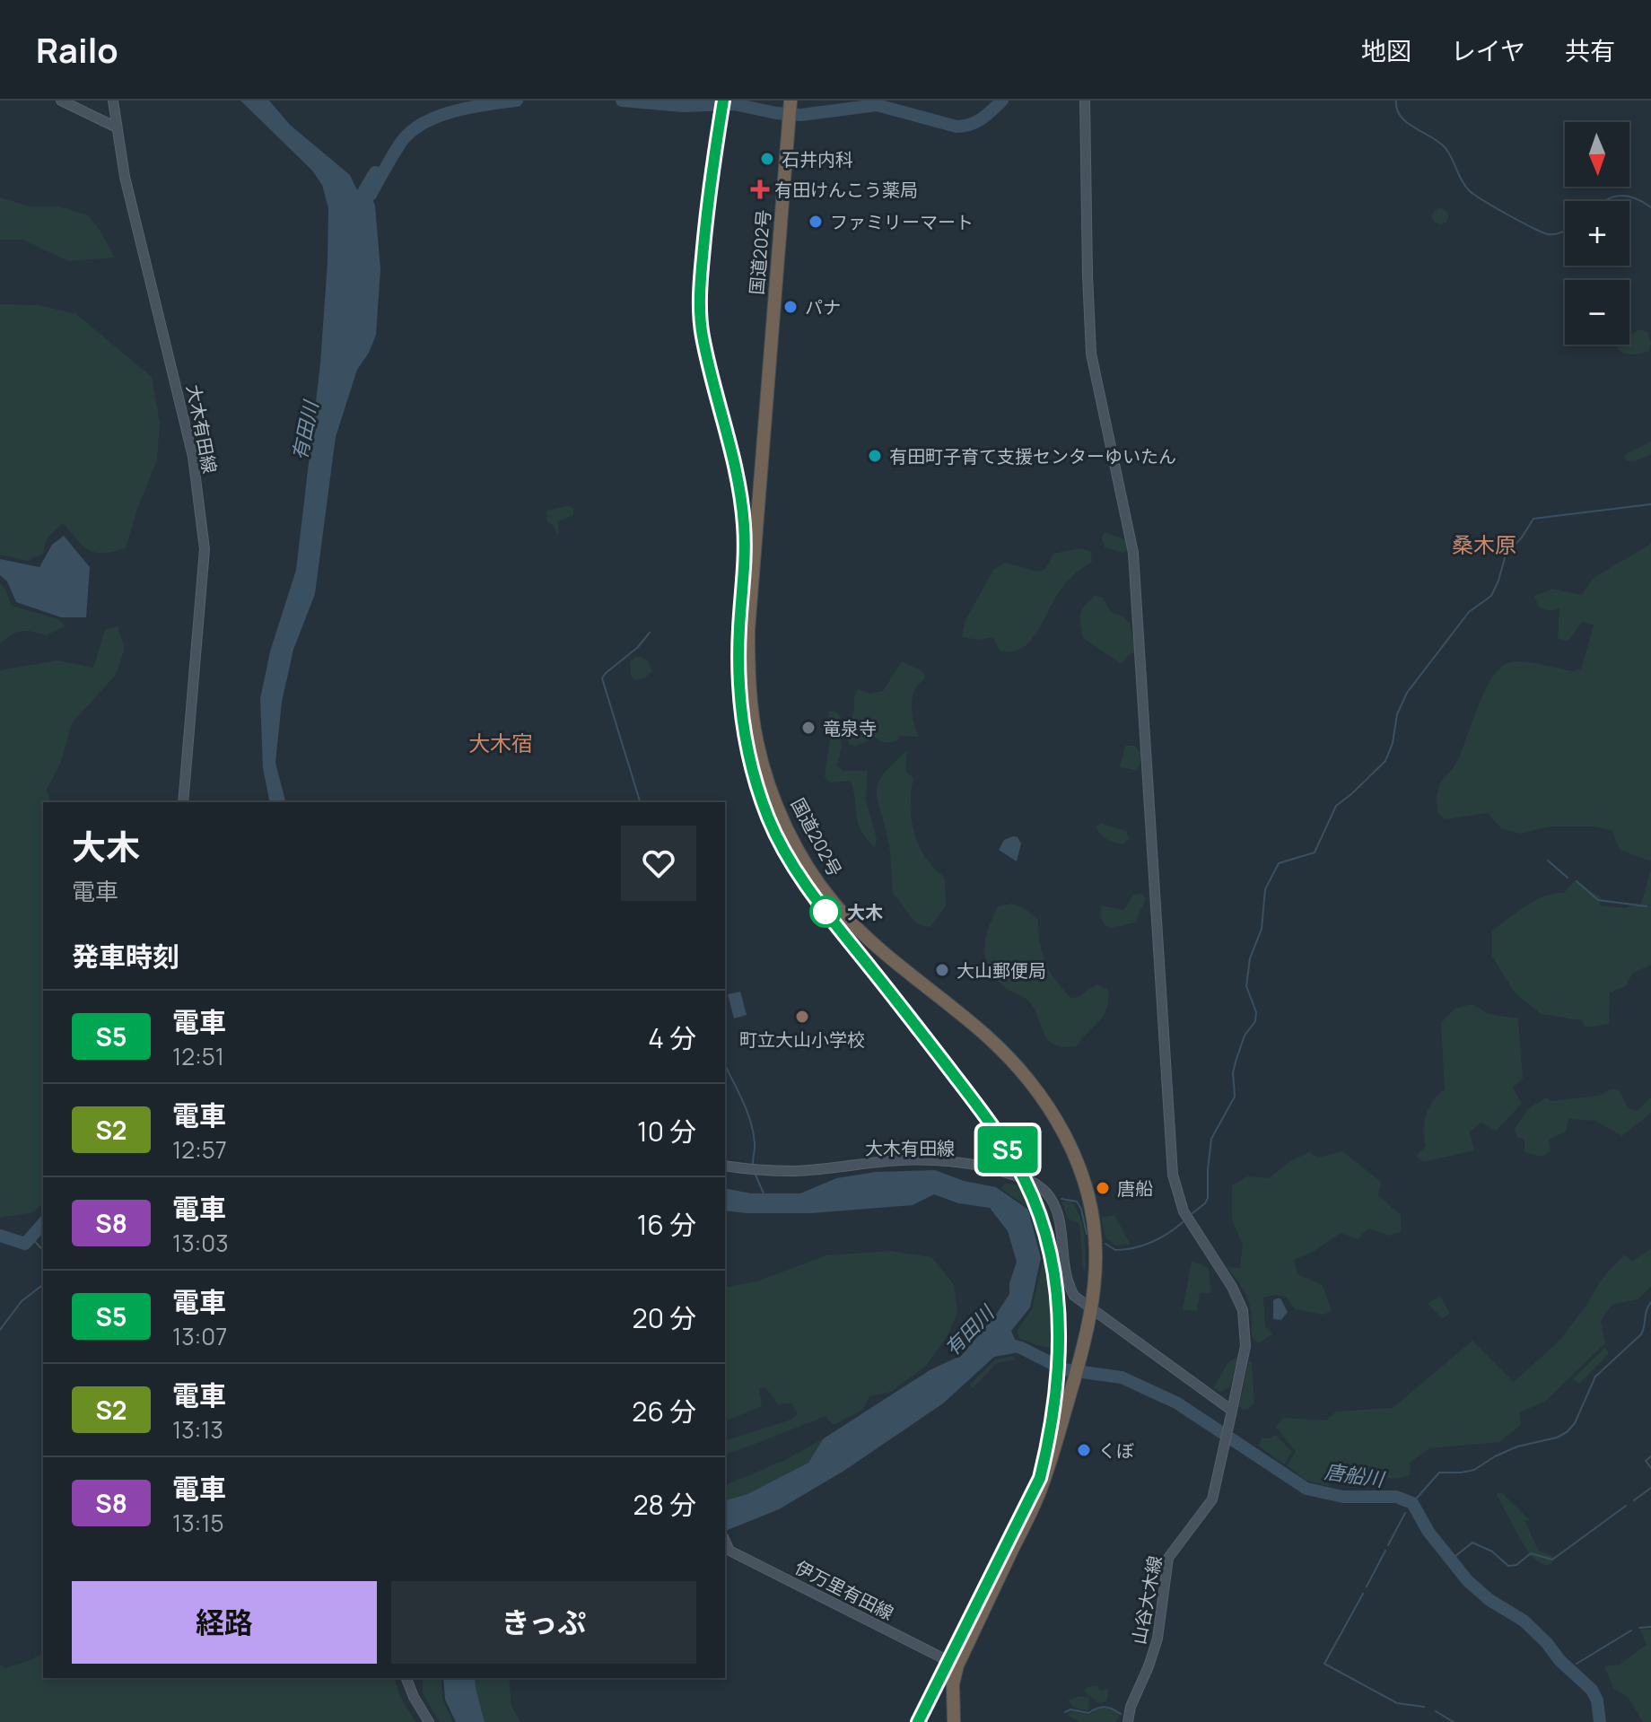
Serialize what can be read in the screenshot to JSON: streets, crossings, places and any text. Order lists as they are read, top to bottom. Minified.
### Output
{"streets":{"highway":["国道202号"],"main road":["大木有田線","伊万里有田線","山谷大木線"]},"crossings":[["国道202号","大木有田線"],["国道202号","伊万里有田線"]],"districts":["桑木原","大木宿"],"water":["有田川","唐船川"],"places":{"other":["石井内科","ファミリーマート","パナ","有田町子育て支援センターゆいたん","竜泉寺","大木","大山郵便局","町立大山小学校","唐船","くぼ"],"health":["有田けんこう薬局"]},"north":"bottom","page":{"header":"Railo","nav":["地図","レイヤ","共有"],"on_map":"S5","map_buttons":["+","−"],"heading":[["大木","電車"],"発車時刻"],"list":[{"mark":"S5","name":"電車","note":"12:51","value":"4 分"},{"mark":"S2","name":"電車","note":"12:57","value":"10 分"},{"mark":"S8","name":"電車","note":"13:03","value":"16 分"},{"mark":"S5","name":"電車","note":"13:07","value":"20 分"},{"mark":"S2","name":"電車","note":"13:13","value":"26 分"},{"mark":"S8","name":"電車","note":"13:15","value":"28 分"}],"buttons":["経路","きっぷ"]}}
